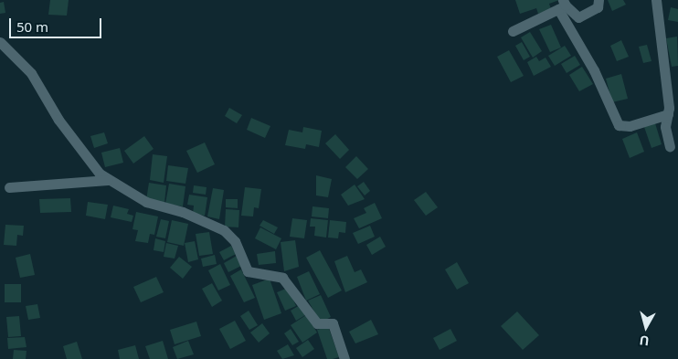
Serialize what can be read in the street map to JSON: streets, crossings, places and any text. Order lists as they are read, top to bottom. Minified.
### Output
{"scale_bar":"50 m","north":"bottom"}
